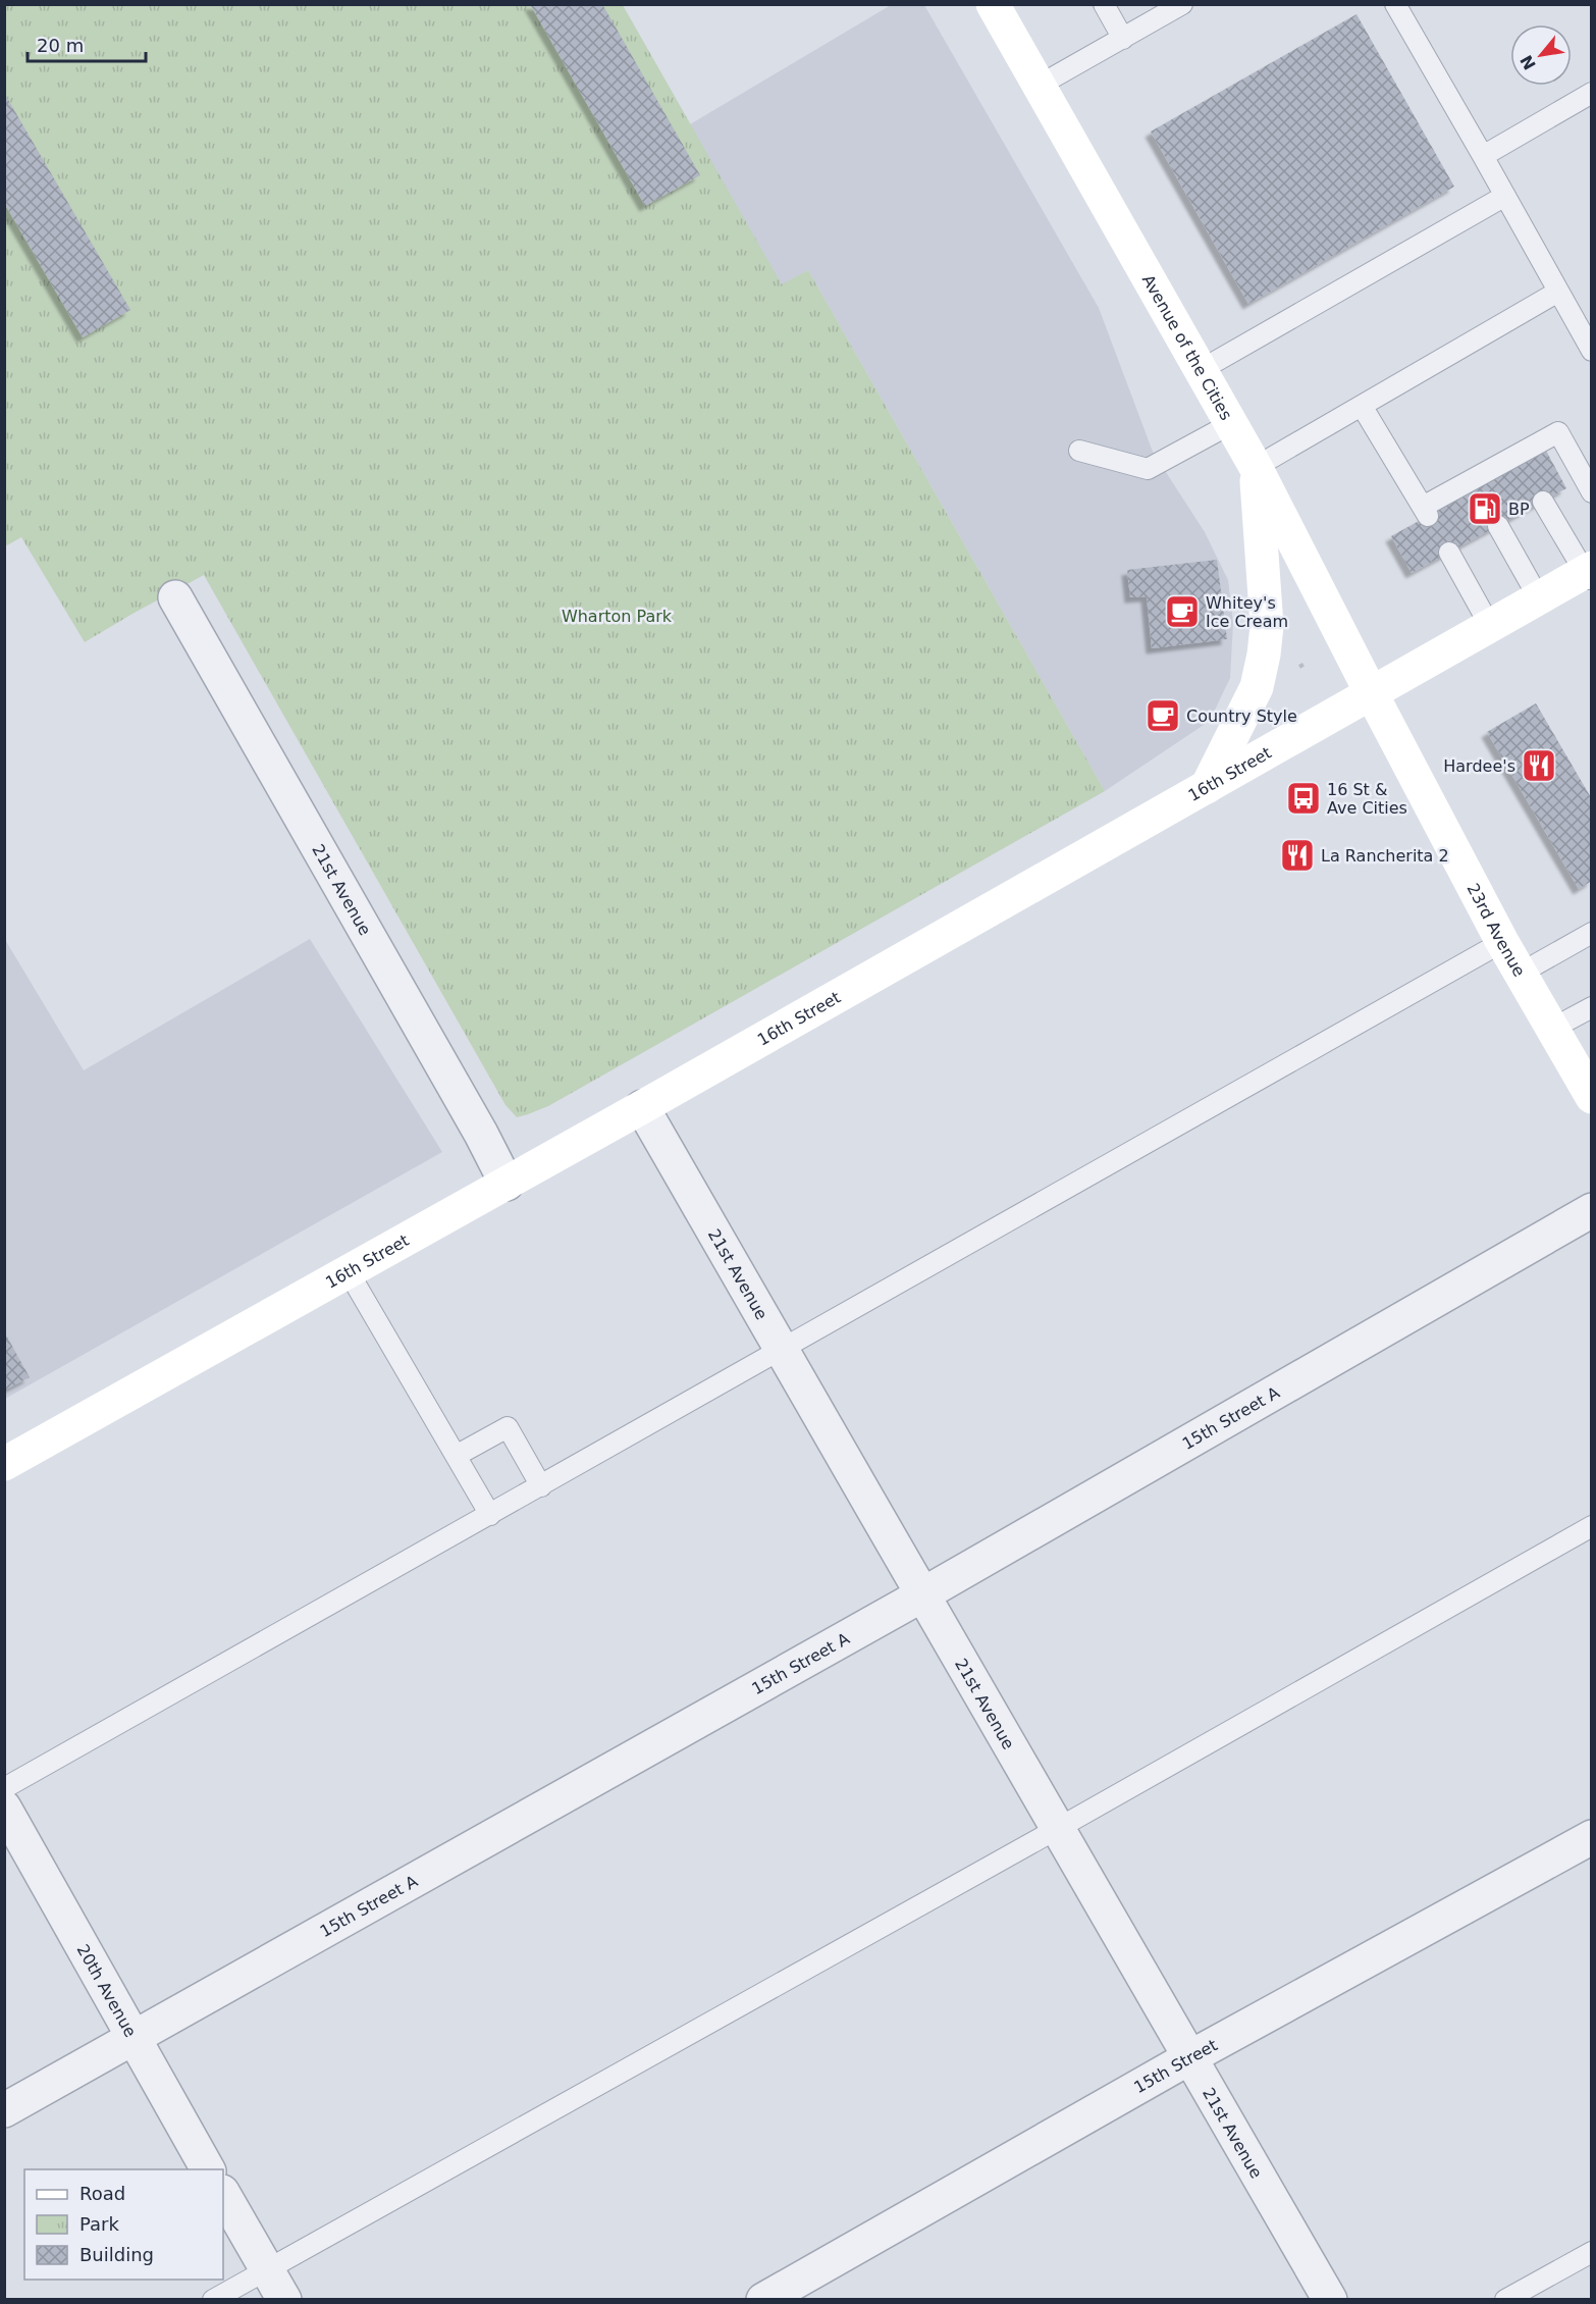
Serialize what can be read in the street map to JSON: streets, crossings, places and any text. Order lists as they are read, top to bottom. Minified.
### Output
{"streets":{"main road":["Avenue of the Cities","16th Street","23rd Avenue"],"street":["21st Avenue","15th Street A","20th Avenue","15th Street"]},"crossings":[["Avenue of the Cities","16th Street"],["Avenue of the Cities","23rd Avenue"],["16th Street","21st Avenue"],["16th Street","23rd Avenue"],["21st Avenue","15th Street A"],["21st Avenue","15th Street"],["15th Street A","20th Avenue"]],"parks":["Wharton Park"],"places":{"fuel station":["BP"],"cafe":["Whitey's Ice Cream","Country Style"],"restaurant":["Hardee's","La Rancherita 2"],"bus stop":["16 St & Ave Cities"]},"legend":["Road","Park","Building"],"scale_bar":"20 m","north":"bottom left"}
